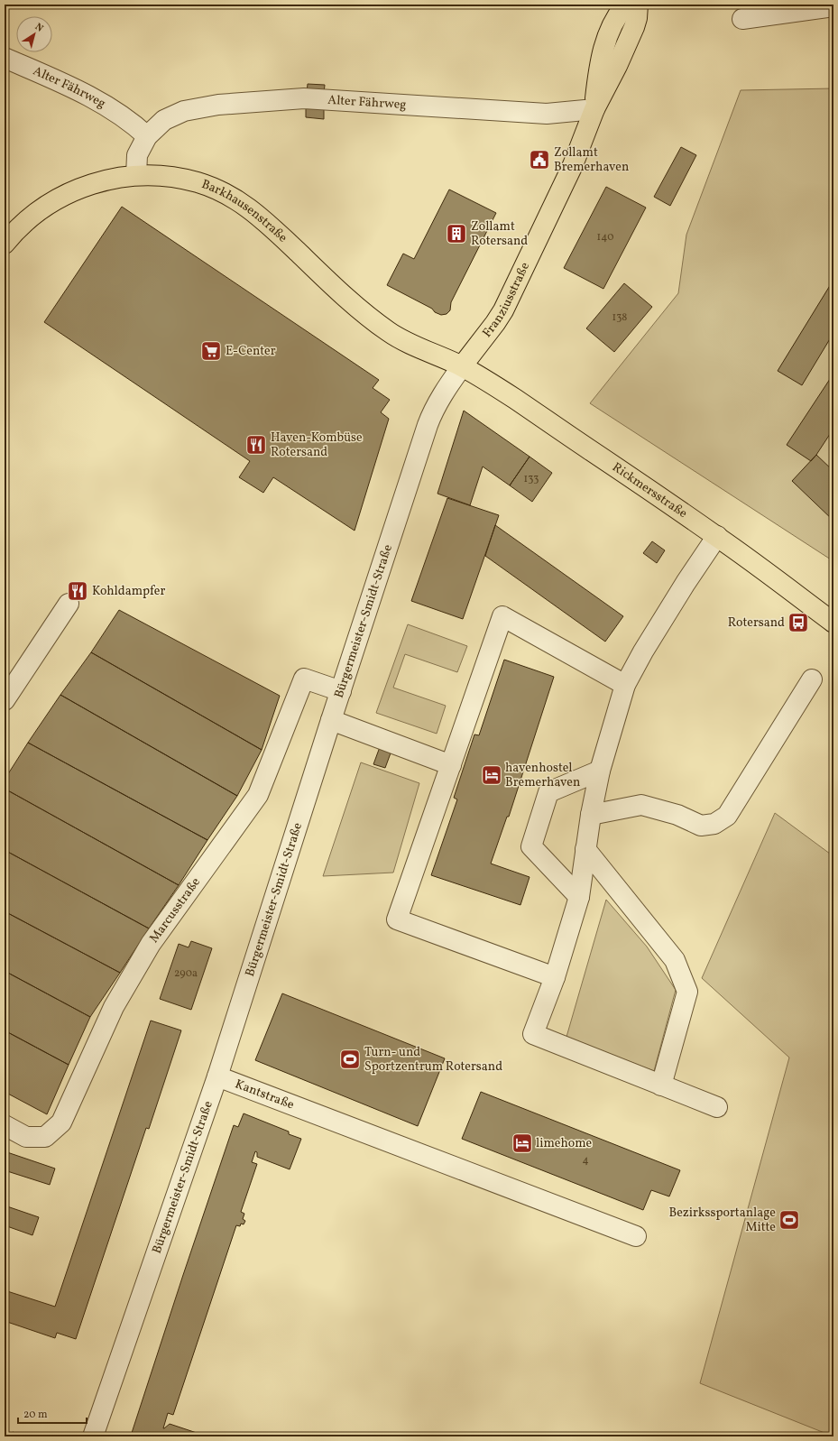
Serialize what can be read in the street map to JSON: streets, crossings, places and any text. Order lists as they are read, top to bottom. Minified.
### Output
{"streets":{"main road":["Barkhausenstraße","Franziusstraße","Rickmersstraße"],"street":["Alter Fährweg","Bürgermeister-Smidt-Straße","Marcusstraße","Kantstraße"]},"crossings":[["Alter Fährweg","Barkhausenstraße"],["Alter Fährweg","Franziusstraße"],["Barkhausenstraße","Franziusstraße"],["Barkhausenstraße","Rickmersstraße"],["Barkhausenstraße","Bürgermeister-Smidt-Straße"],["Franziusstraße","Rickmersstraße"],["Franziusstraße","Bürgermeister-Smidt-Straße"],["Rickmersstraße","Bürgermeister-Smidt-Straße"],["Bürgermeister-Smidt-Straße","Marcusstraße"],["Bürgermeister-Smidt-Straße","Kantstraße"]],"places":{"public building":["Zollamt Bremerhaven"],"building":["Zollamt Rotersand"],"supermarket":["E-Center"],"restaurant":["Haven-Kombüse Rotersand","Kohldampfer"],"bus stop":["Rotersand"],"hotel":["havenhostel Bremerhaven","limehome"],"sports":["Turn- und Sportzentrum Rotersand","Bezirkssportanlage Mitte"]},"house_numbers":["140","138","133","290a","4"],"scale_bar":"20 m","north":"top right"}
